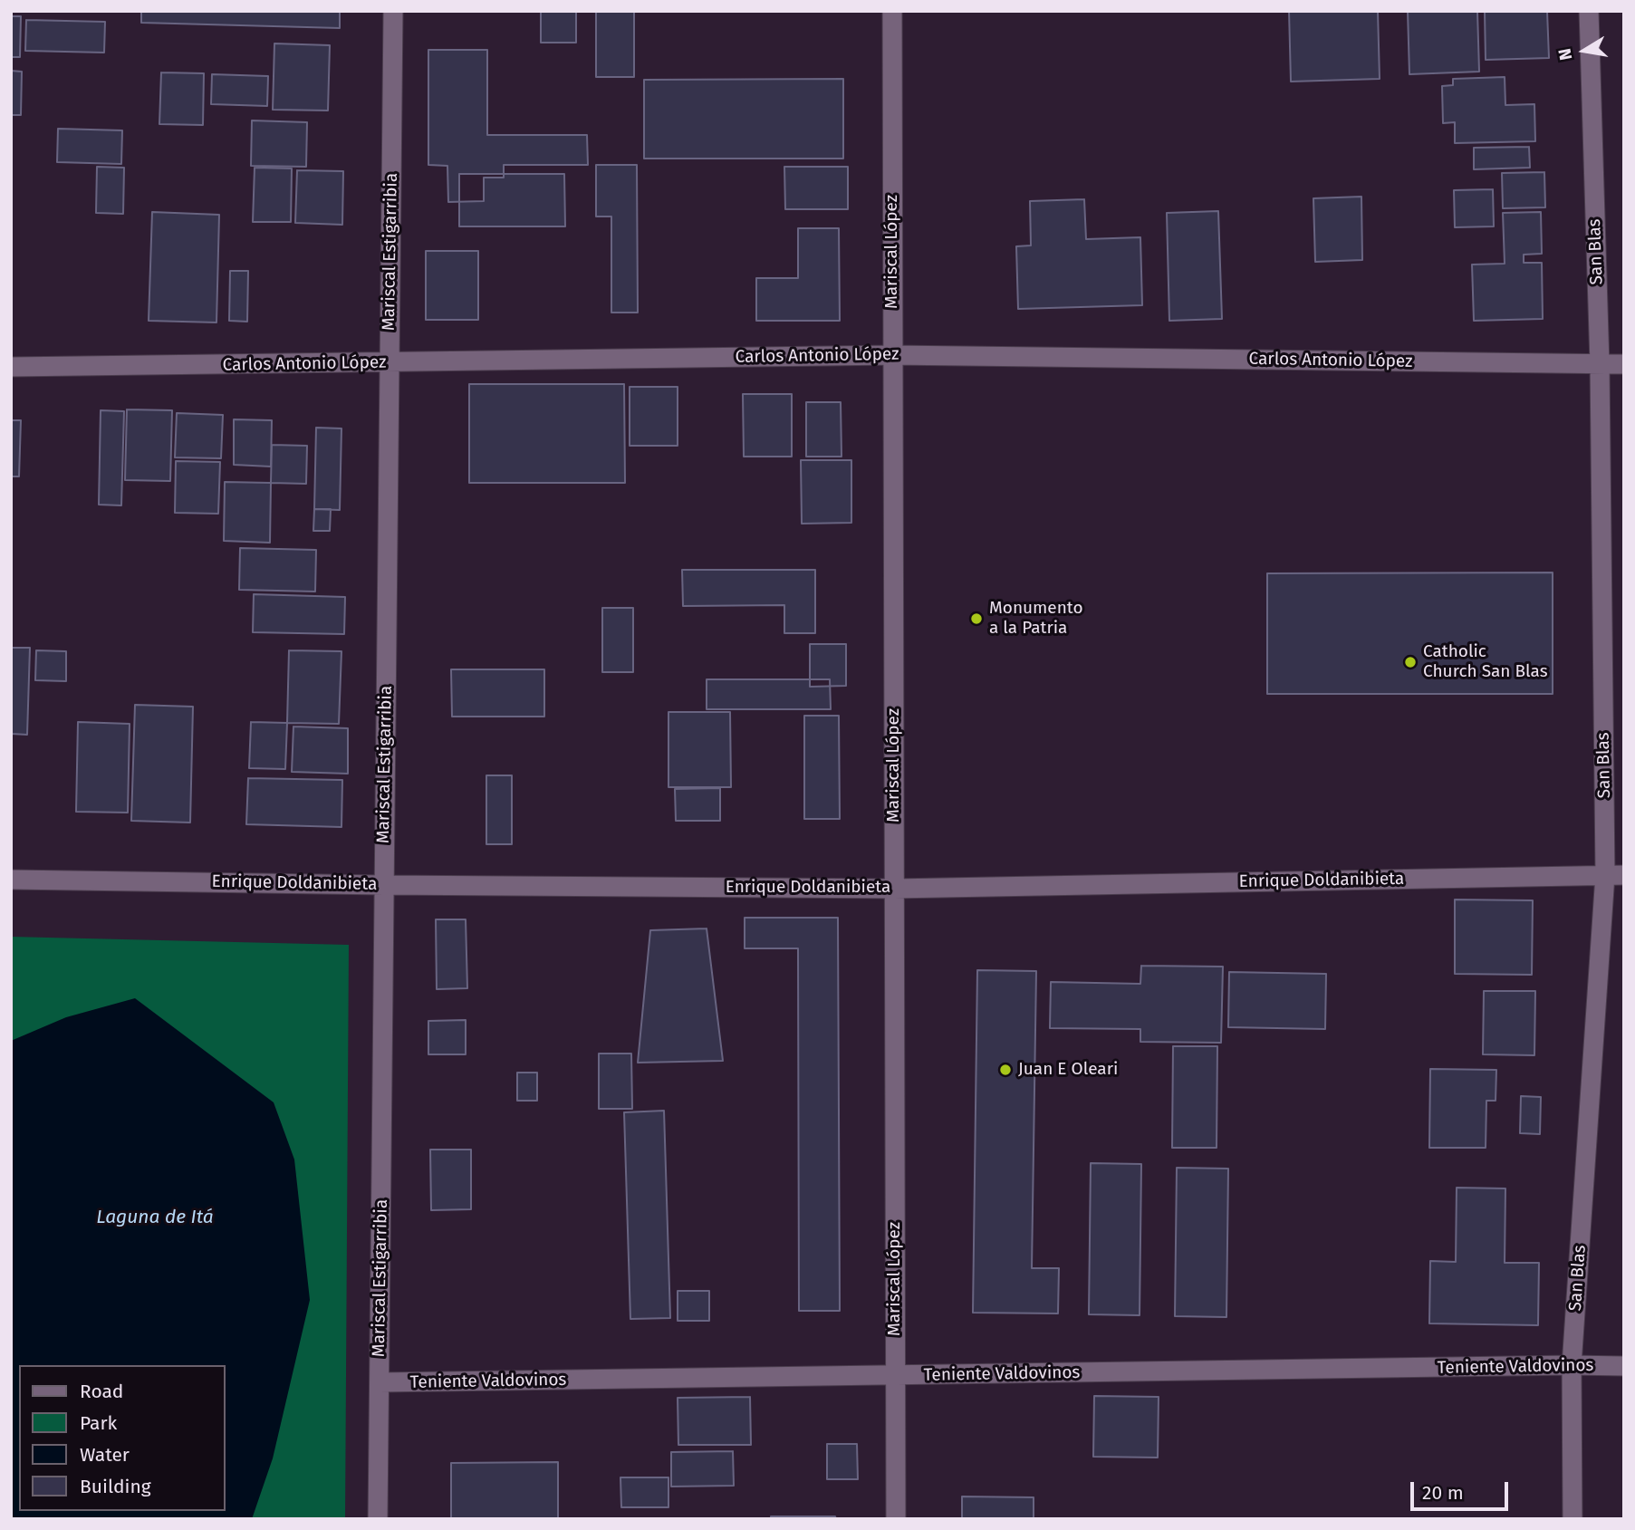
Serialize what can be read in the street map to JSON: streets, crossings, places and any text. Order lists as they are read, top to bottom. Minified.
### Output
{"streets":{"street":["Mariscal Estigarribia","Mariscal López","San Blas","Carlos Antonio López","Enrique Doldanibieta","Teniente Valdovinos"]},"crossings":[["Mariscal Estigarribia","Carlos Antonio López"],["Mariscal Estigarribia","Enrique Doldanibieta"],["Mariscal Estigarribia","Teniente Valdovinos"],["Mariscal López","Carlos Antonio López"],["Mariscal López","Enrique Doldanibieta"],["Mariscal López","Teniente Valdovinos"],["San Blas","Carlos Antonio López"],["San Blas","Enrique Doldanibieta"],["San Blas","Teniente Valdovinos"]],"water":["Laguna de Itá"],"places":["Monumento a la Patria","Catholic Church San Blas","Juan E Oleari"],"legend":["Road","Park","Water","Building"],"scale_bar":"20 m","north":"left"}
